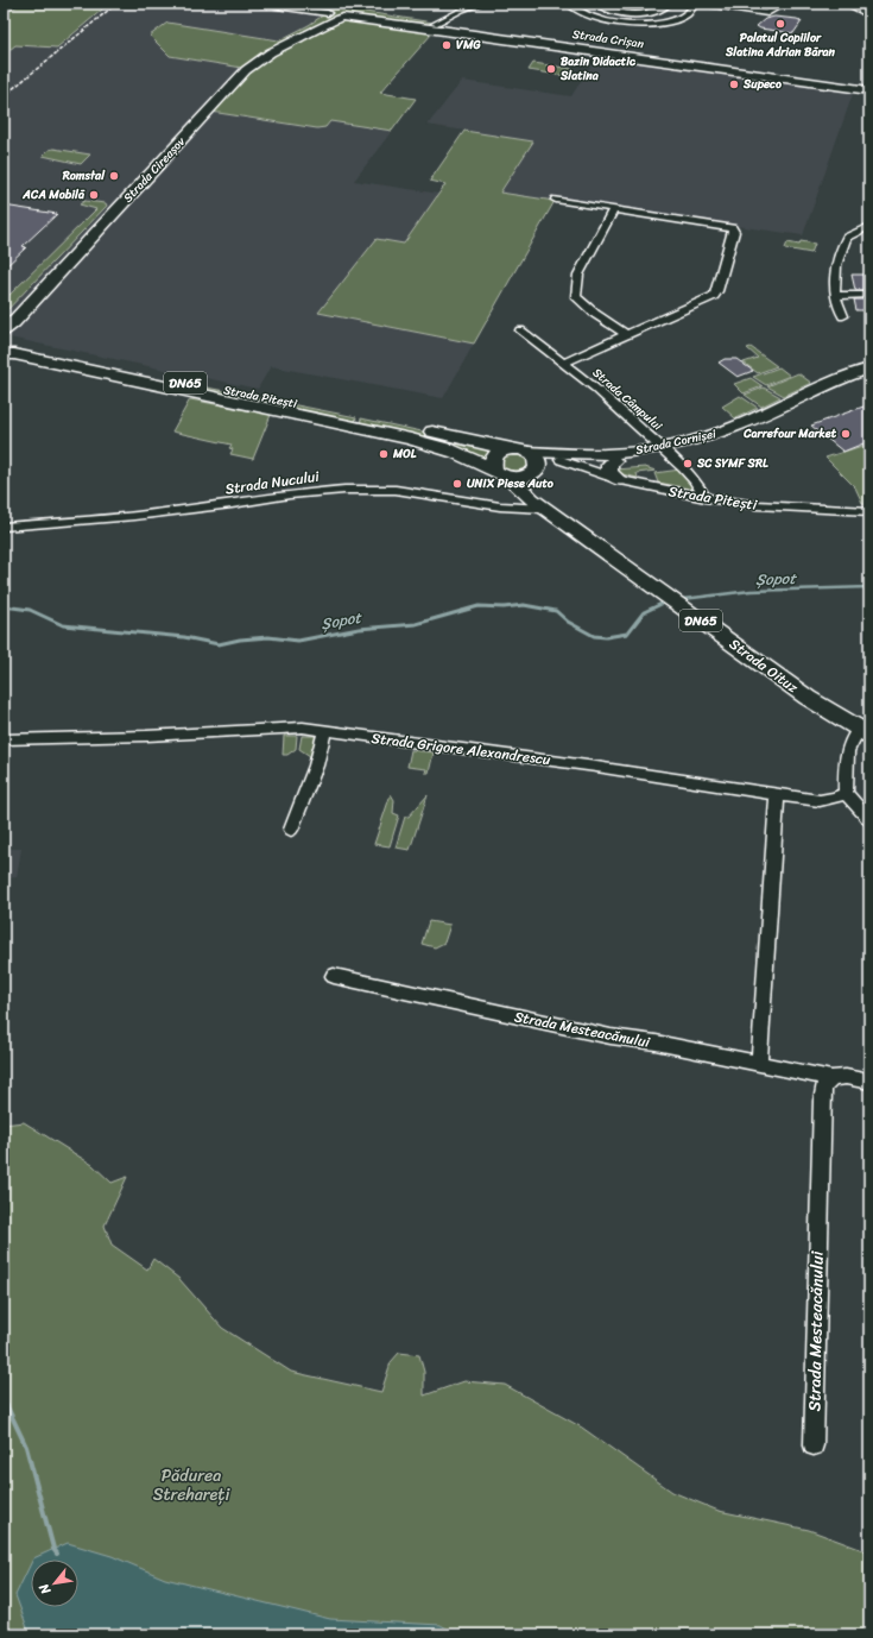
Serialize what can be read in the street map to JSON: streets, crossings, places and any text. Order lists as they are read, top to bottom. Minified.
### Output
{"streets":{"main road":["Strada Crișan","Strada Cireașov","DN65","Strada Pitești","Strada Cornișei","Strada Oituz"],"street":["Strada Câmpului","Strada Nucului","Strada Grigore Alexandrescu","Strada Mesteacănului"]},"crossings":[["Strada Crișan","Strada Cireașov"],["Strada Cireașov","Strada Pitești"],["Strada Pitești","Strada Câmpului"],["Strada Pitești","Strada Cornișei"],["Strada Pitești","Strada Oituz"],["Strada Câmpului","Strada Cornișei"],["Strada Cornișei","Strada Oituz"],["Strada Nucului","Strada Oituz"]],"water":["Șopot"],"parks":["Pădurea Strehareți"],"places":["Palatul Copiilor Slatina Adrian Băran","VMG","Bazin Didactic Slatina","Supeco","Romstal","ACA Mobilă","Carrefour Market","MOL","SC SYMF SRL","UNIX Piese Auto"],"north":"bottom left"}
